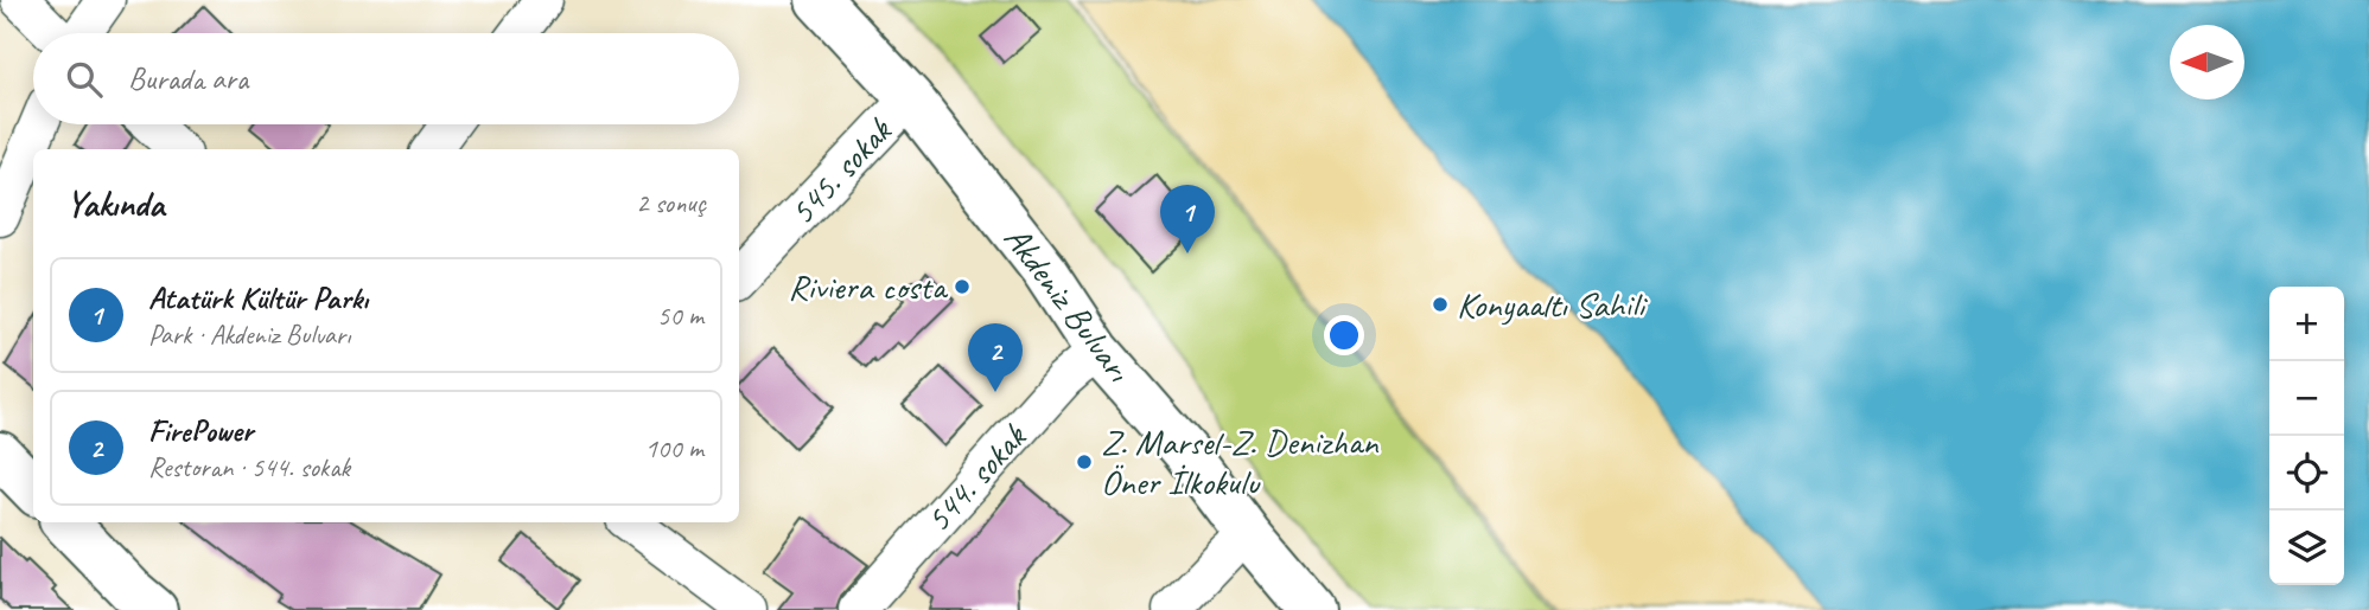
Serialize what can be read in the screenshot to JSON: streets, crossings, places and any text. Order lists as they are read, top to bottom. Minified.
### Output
{"streets":{"main road":["Akdeniz Bulvarı"],"street":["545. sokak","544. sokak"]},"crossings":[["545. sokak","Akdeniz Bulvarı"],["Akdeniz Bulvarı","544. sokak"]],"places":["Riviera costa","Konyaaltı Sahili","Z. Marsel-Z. Denizhan Öner İlkokulu"],"north":"left","page":{"search":"Burada ara","heading":["Yakında","2 sonuç"],"pins":["1","2"],"list":[{"mark":"1","name":"Atatürk Kültür Parkı","note":"Park · Akdeniz Bulvarı","value":"50 m"},{"mark":"2","name":"FirePower","note":"Restoran · 544. sokak","value":"100 m"}],"map_buttons":["+","−"]}}
